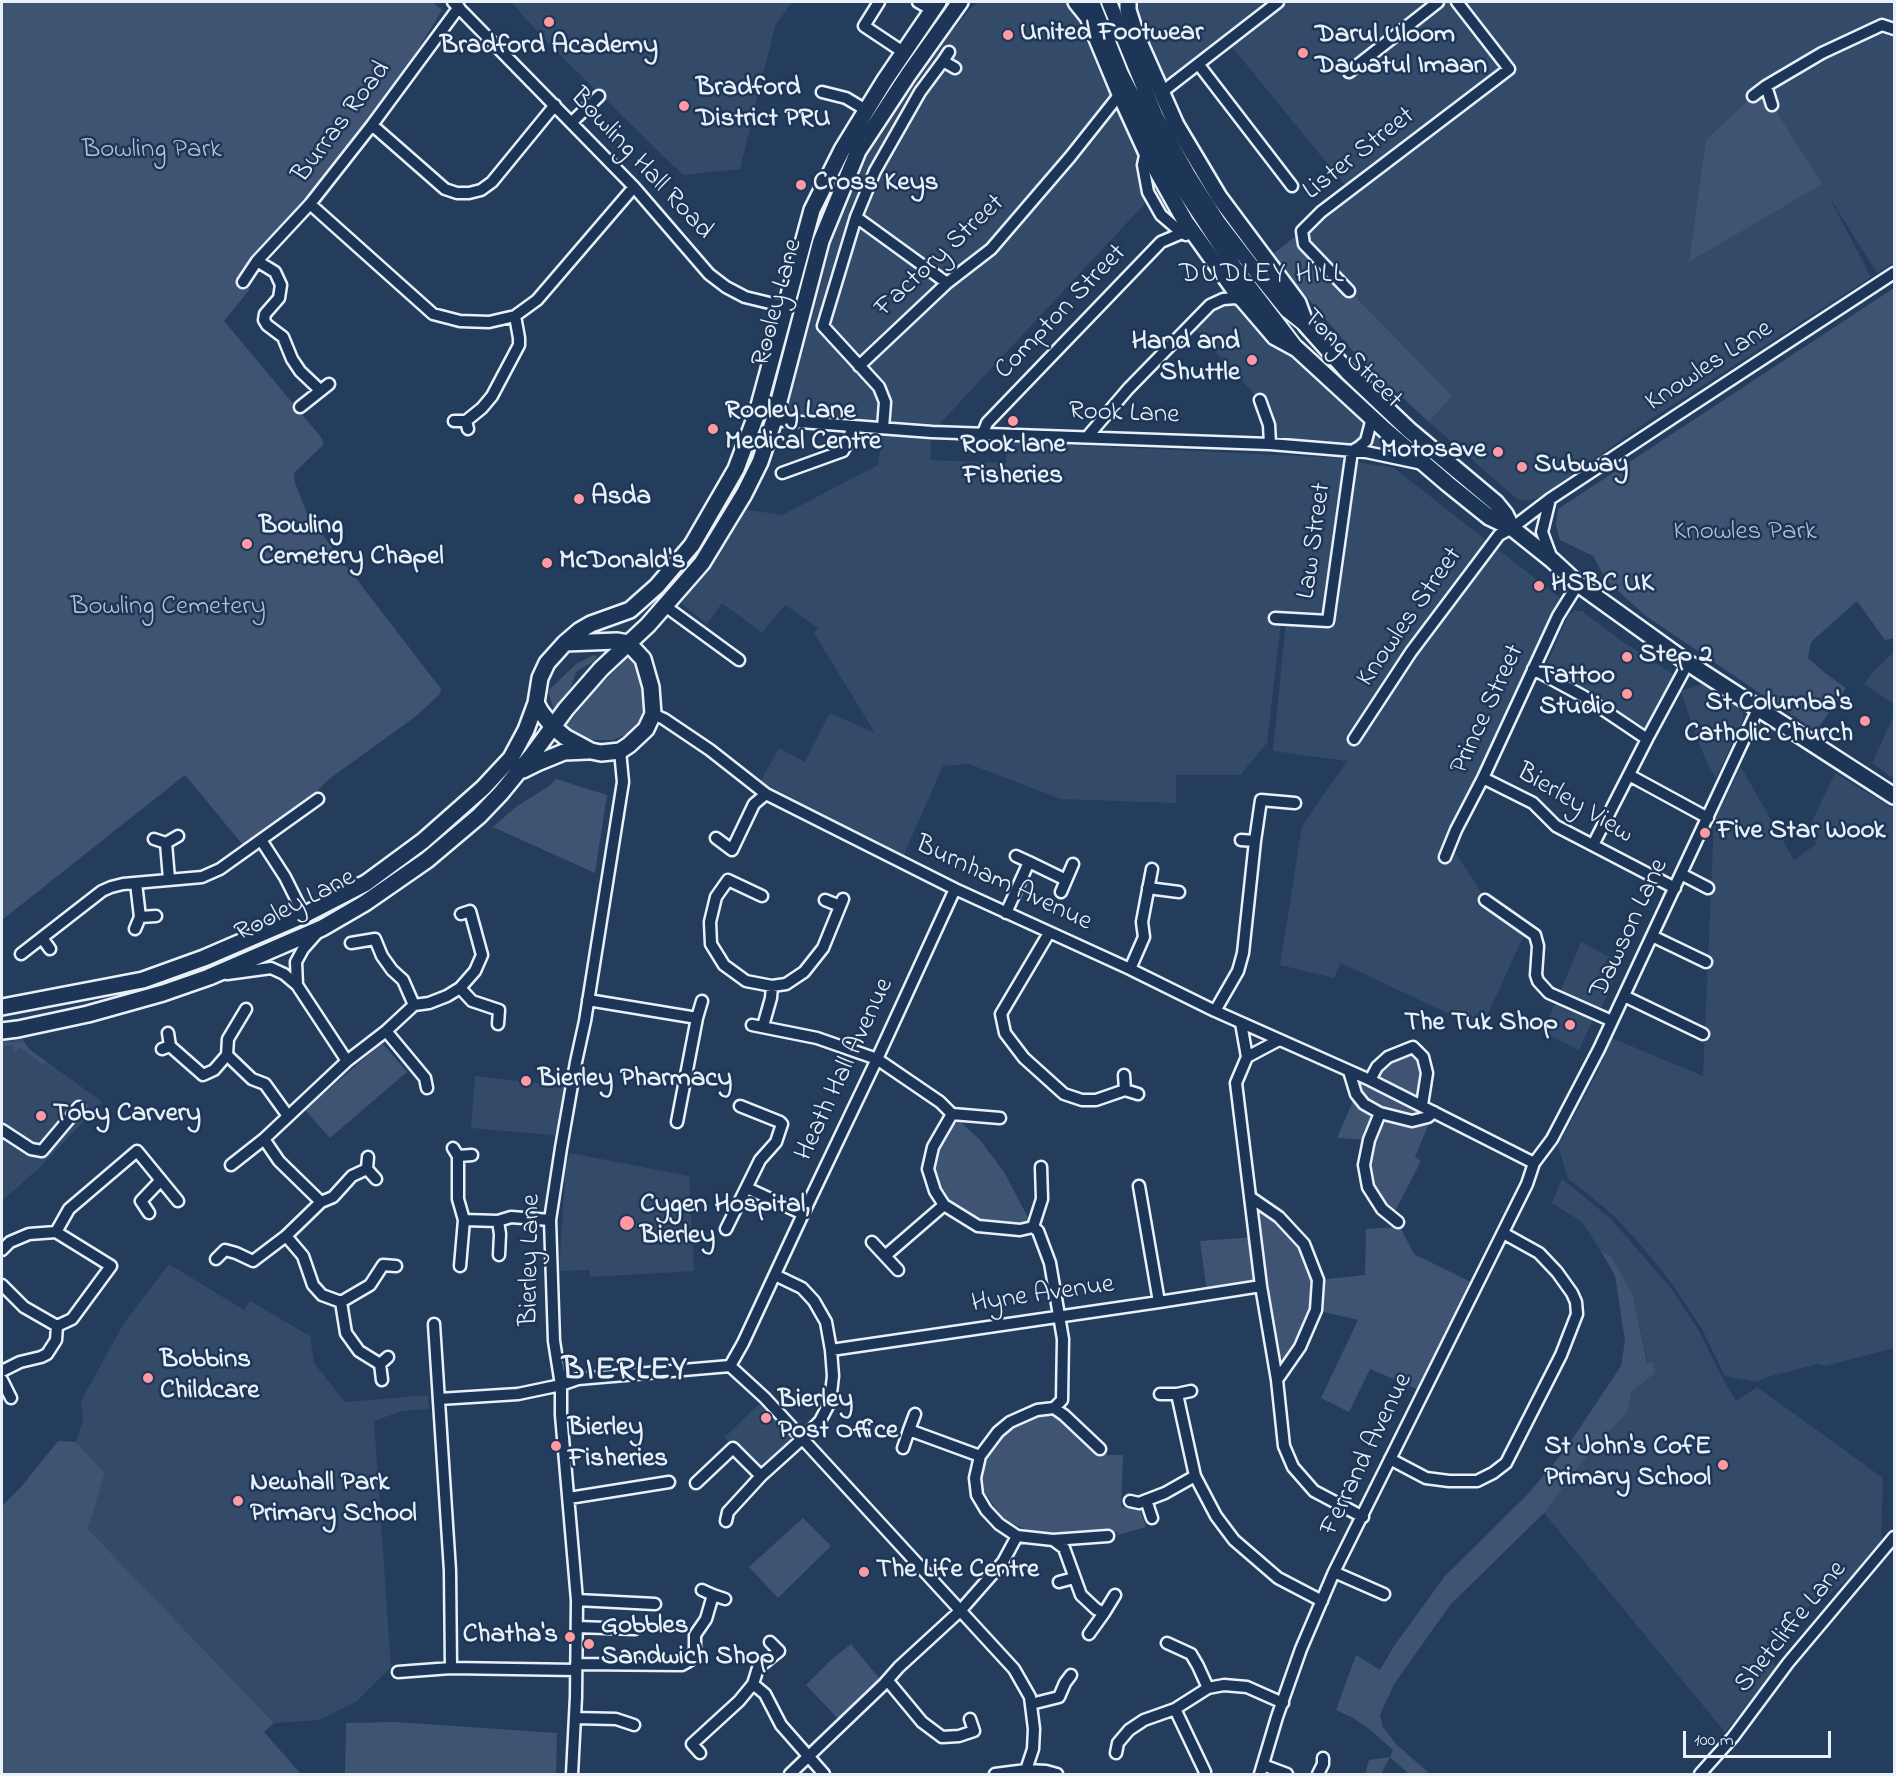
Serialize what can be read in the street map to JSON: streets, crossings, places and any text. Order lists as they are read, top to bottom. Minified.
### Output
{"streets":{"highway":["Rooley Lane","Tong Street"],"street":["Burras Road","Lister Street","Bowling Hall Road","Factory Street","Compton Street","Knowles Lane","Rook Lane","Law Street","Knowles Street","Prince Street","Bierley View","Burnham Avenue","Dawson Lane","Heath Hall Avenue","Bierley Lane","Hyne Avenue","Ferrand Avenue","Shetcliffe Lane"]},"crossings":[["Burras Road","Bowling Hall Road"],["Bowling Hall Road","Rooley Lane"],["Rooley Lane","Rook Lane"],["Compton Street","Rook Lane"],["Tong Street","Knowles Lane"],["Tong Street","Rook Lane"],["Tong Street","Knowles Street"],["Tong Street","Prince Street"],["Tong Street","Dawson Lane"],["Knowles Lane","Knowles Street"],["Rook Lane","Law Street"],["Prince Street","Bierley View"],["Bierley View","Dawson Lane"],["Burnham Avenue","Dawson Lane"],["Burnham Avenue","Heath Hall Avenue"],["Burnham Avenue","Ferrand Avenue"],["Dawson Lane","Ferrand Avenue"]],"districts":["DUDLEY HILL","BIERLEY"],"parks":["Bowling Park","Knowles Park","Bowling Cemetery"],"places":["Bradford Academy","United Footwear","Darul Uloom Dawatul Imaan","Bradford District PRU","Cross Keys","Hand and Shuttle","Rook lane Fisheries","Rooley Lane Medical Centre","Motosave","Subway","Asda","Bowling Cemetery Chapel","McDonald's","HSBC UK","Step 2","Tattoo Studio","St Columba's Catholic Church","Five Star Wook","The Tuk Shop","Bierley Pharmacy","Toby Carvery","Cygen Hospital, Bierley","Bobbins Childcare","Bierley Post Office","Bierley Fisheries","St John's CofE Primary School","Newhall Park Primary School","The Life Centre","Chatha's","Gobbles Sandwich Shop"],"scale_bar":"100 m"}
